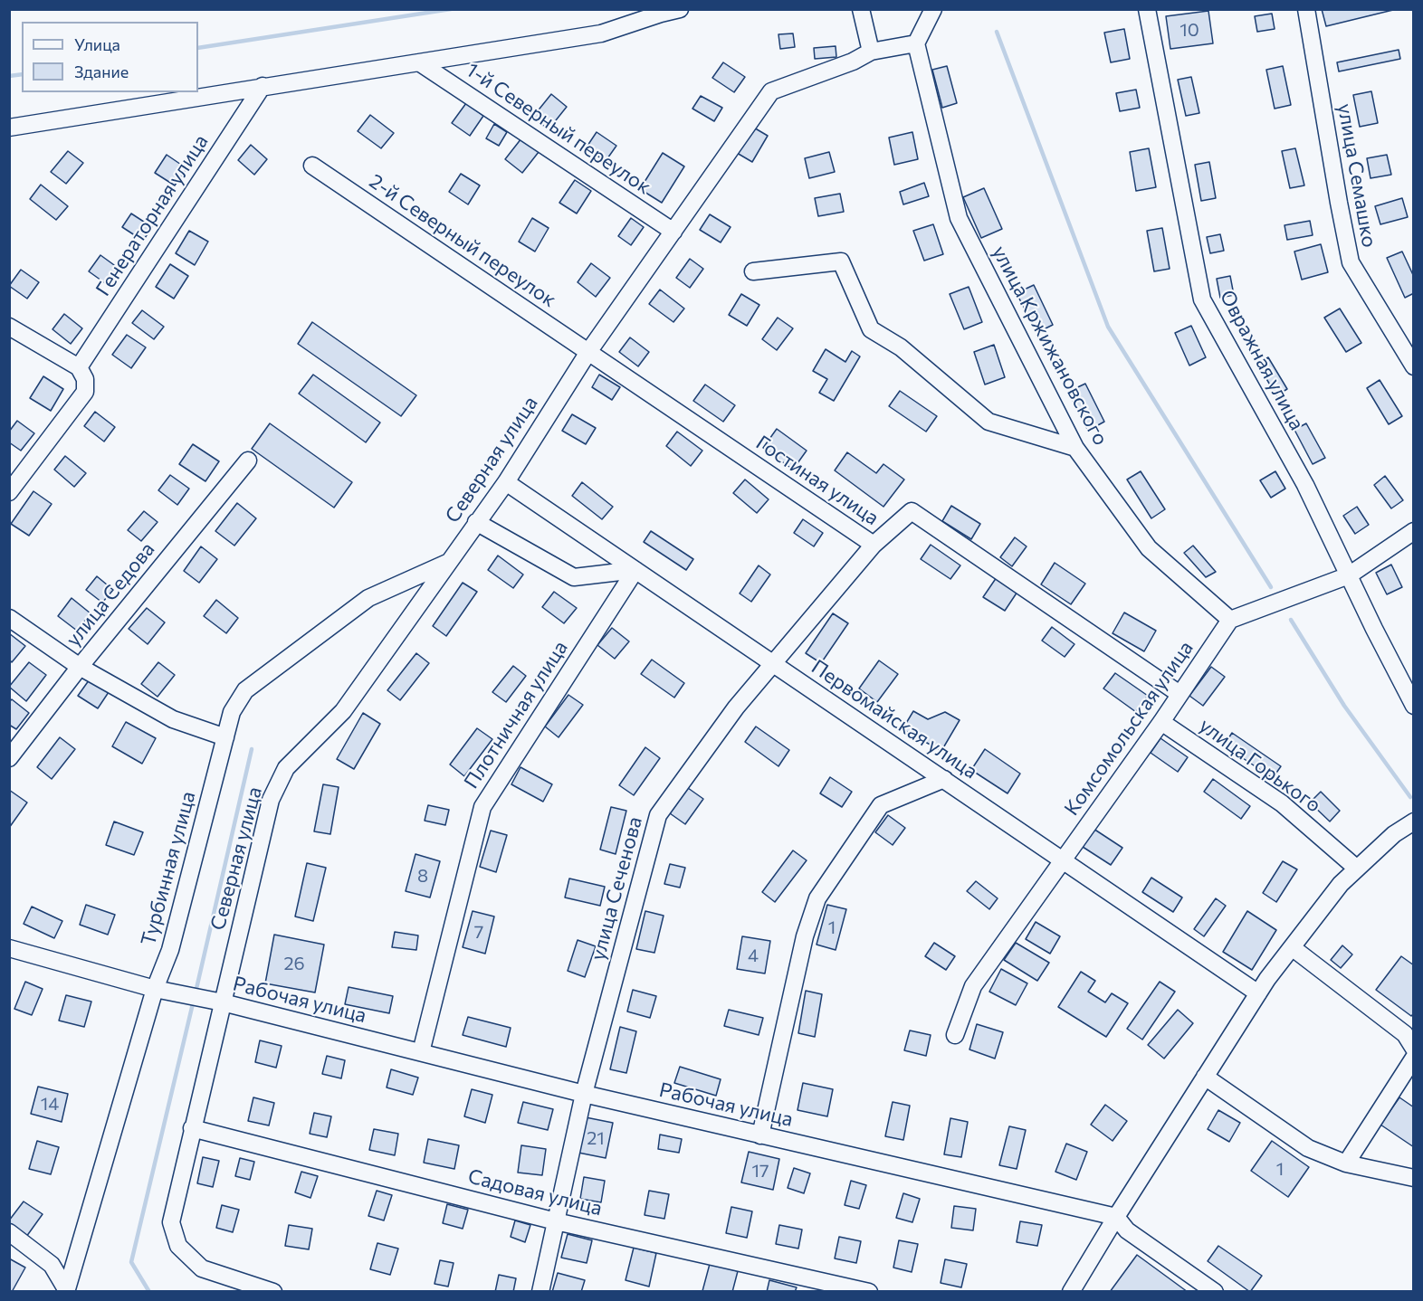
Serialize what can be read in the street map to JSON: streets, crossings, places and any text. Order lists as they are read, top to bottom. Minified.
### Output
{"streets":{"street":["1-й Северный переулок","улица Семашко","Генераторная улица","2-й Северный переулок","улица Кржижановского","Овражная улица","Северная улица","Гостиная улица","улица Седова","Плотничная улица","Первомайская улица","Комсомольская улица","улица Горького","Турбинная улица","улица Сеченова","Рабочая улица","Садовая улица"]},"crossings":[["1-й Северный переулок","Северная улица"],["2-й Северный переулок","Северная улица"],["2-й Северный переулок","Гостиная улица"],["улица Кржижановского","Северная улица"],["улица Кржижановского","Комсомольская улица"],["Северная улица","Гостиная улица"],["Северная улица","Первомайская улица"],["Северная улица","Турбинная улица"],["Северная улица","Рабочая улица"],["Северная улица","Садовая улица"],["Гостиная улица","Комсомольская улица"],["Гостиная улица","улица Сеченова"],["Плотничная улица","Первомайская улица"],["Плотничная улица","Рабочая улица"],["Первомайская улица","Комсомольская улица"],["Первомайская улица","улица Сеченова"],["Комсомольская улица","улица Горького"],["Турбинная улица","Рабочая улица"],["улица Сеченова","Рабочая улица"],["улица Сеченова","Садовая улица"]],"house_numbers":["10","8","1","7","4","26","14","21","1","17"],"legend":["Улица","Здание"]}
